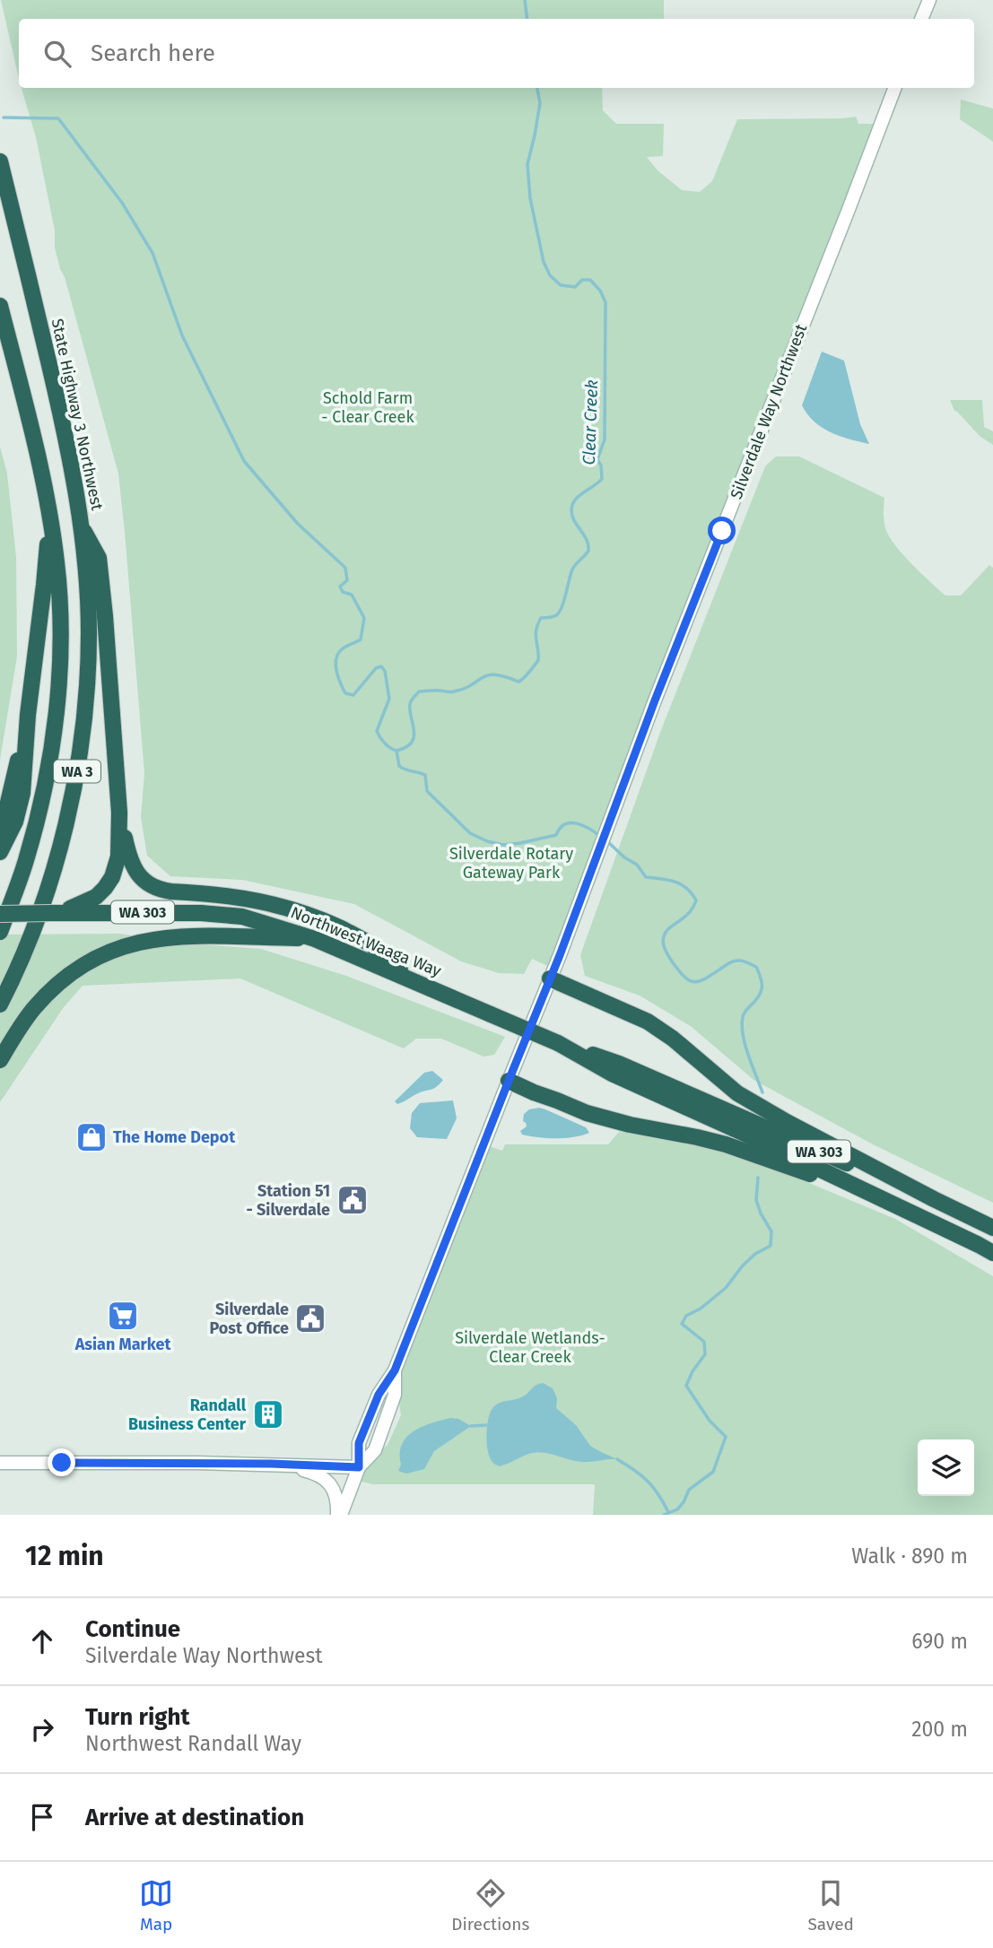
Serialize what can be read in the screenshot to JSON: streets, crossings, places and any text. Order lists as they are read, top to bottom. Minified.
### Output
{"streets":{"highway":["State Highway 3 Northwest","WA 3","WA 303","Northwest Waaga Way"],"main road":["Silverdale Way Northwest"]},"crossings":[["WA 303","Northwest Waaga Way"]],"water":["Clear Creek"],"parks":["Schold Farm - Clear Creek","Silverdale Rotary Gateway Park","Silverdale Wetlands- Clear Creek"],"places":{"shop":["The Home Depot"],"public building":["Station 51 - Silverdale","Silverdale Post Office"],"supermarket":["Asian Market"],"building":["Randall Business Center"]},"page":{"search":"Search here","heading":["12 min","Walk · 890 m"],"list":[["Continue","Silverdale Way Northwest","690 m"],["Turn right","Northwest Randall Way","200 m"],"Arrive at destination"],"nav":["Map","Directions","Saved"]}}
